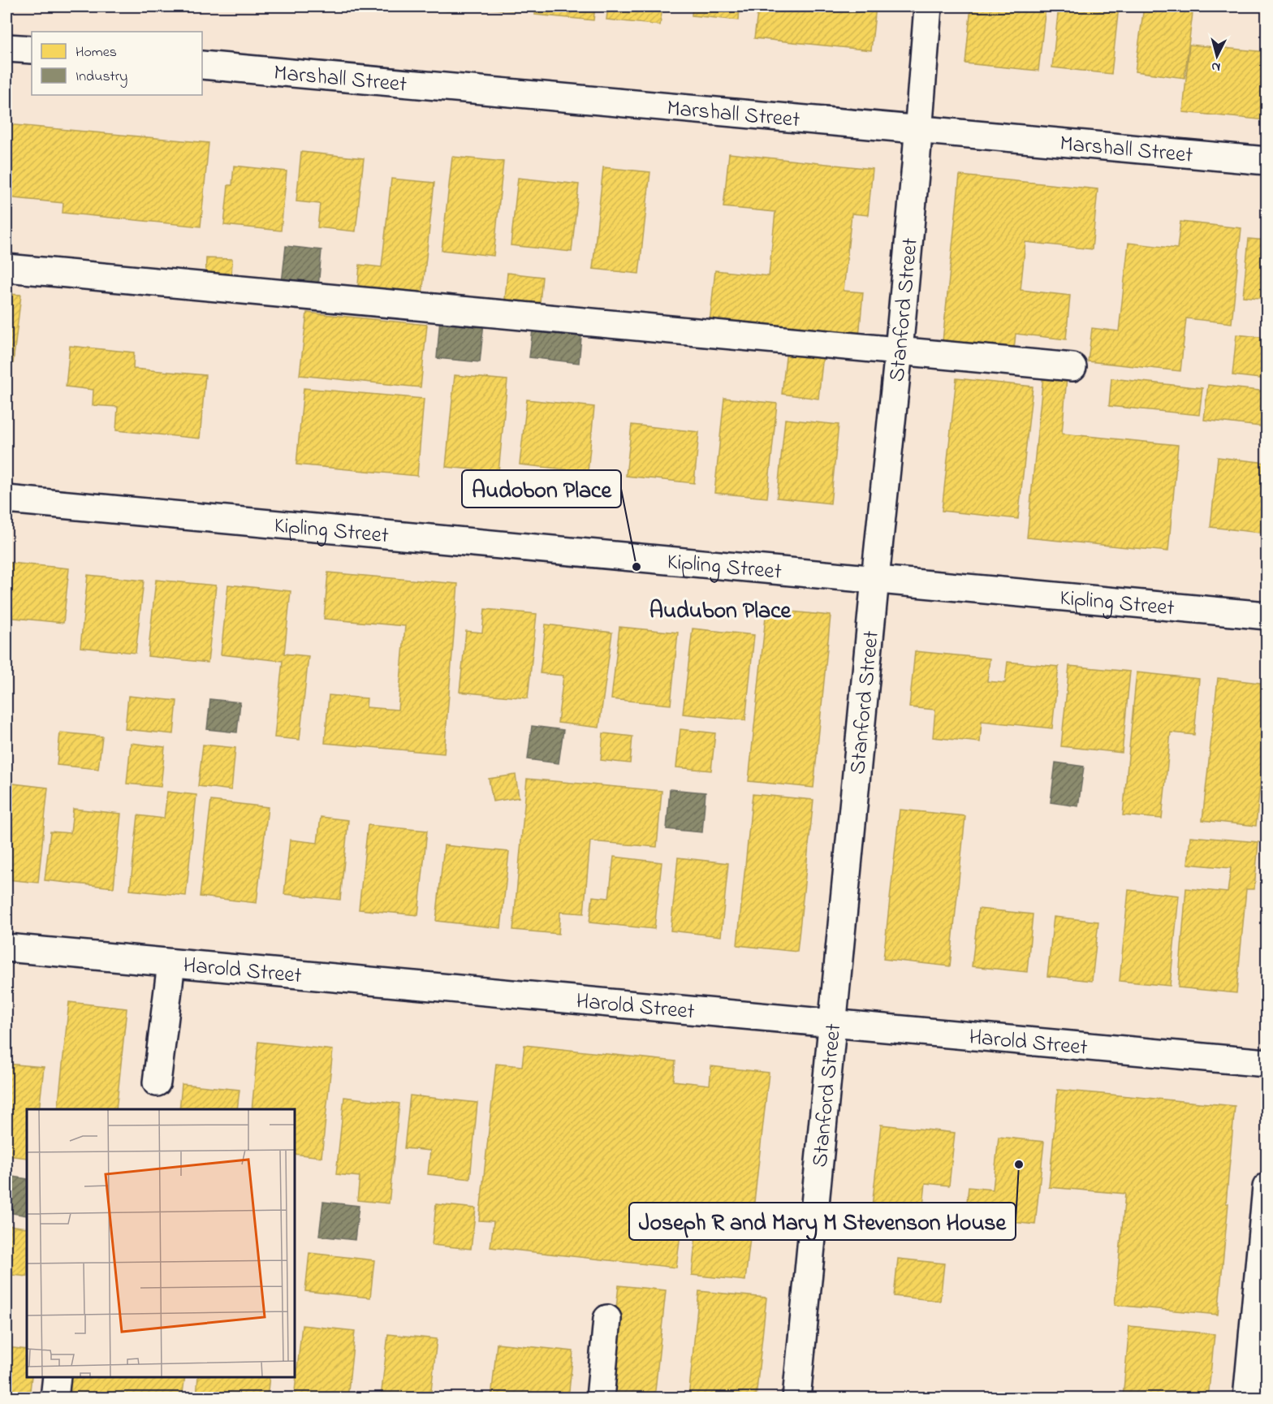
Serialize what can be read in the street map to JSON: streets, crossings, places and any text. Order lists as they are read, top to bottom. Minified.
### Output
{"streets":{"street":["Marshall Street","Stanford Street","Kipling Street","Harold Street"]},"crossings":[["Marshall Street","Stanford Street"],["Stanford Street","Kipling Street"],["Stanford Street","Harold Street"]],"districts":["Audubon Place"],"places":["Audobon Place","Joseph R and Mary M Stevenson House"],"legend":["Homes","Industry"],"north":"bottom"}
